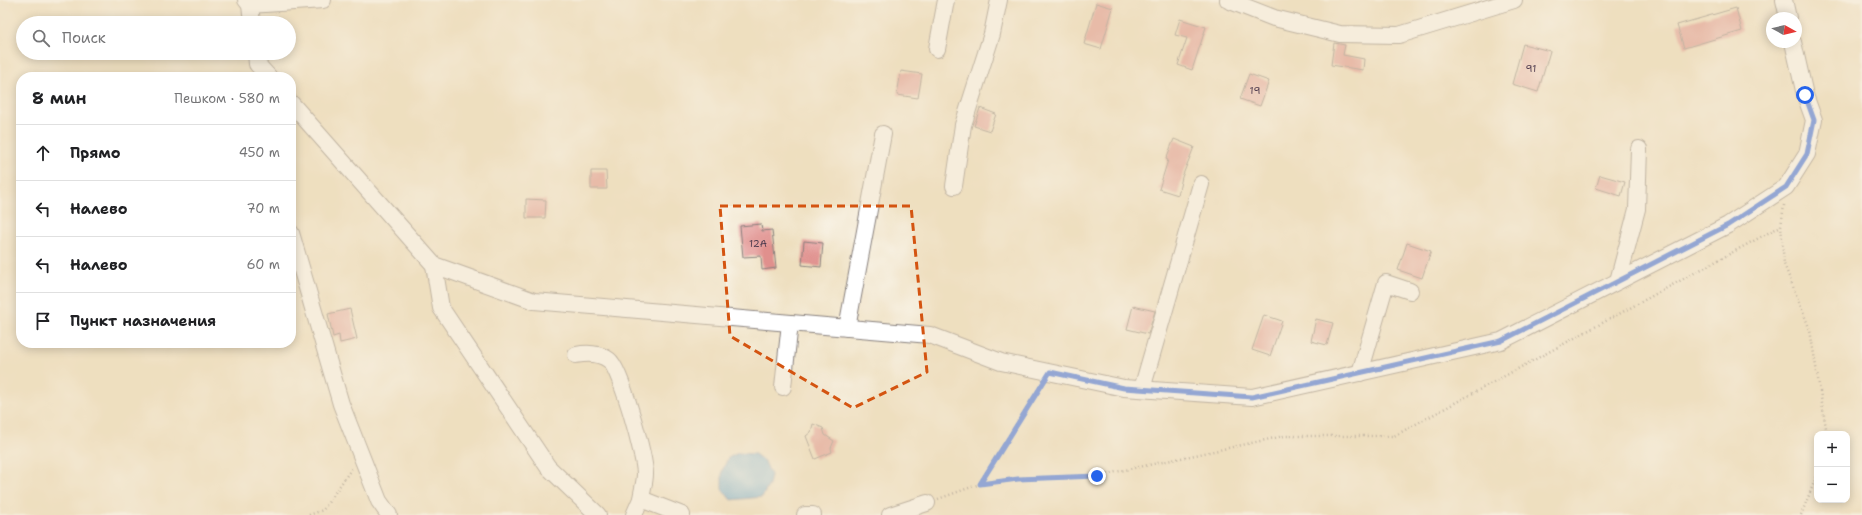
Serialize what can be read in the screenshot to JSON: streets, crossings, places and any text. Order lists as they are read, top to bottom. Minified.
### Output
{"house_numbers":["91","19","12А"],"north":"right","page":{"search":"Поиск","heading":["8 мин","Пешком · 580 m"],"list":[["Прямо","450 m"],["Налево","70 m"],["Налево","60 m"],"Пункт назначения"],"map_buttons":["+","−"]}}
